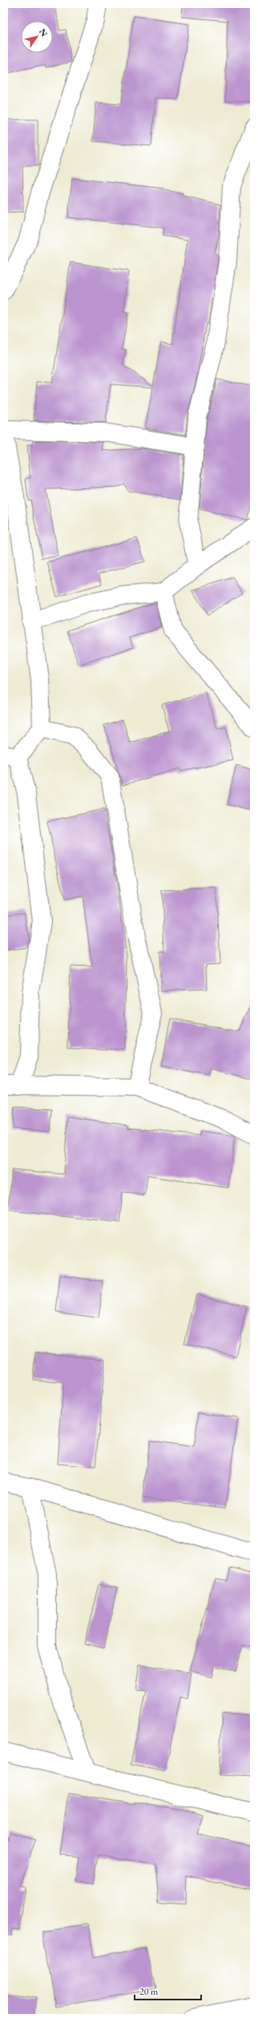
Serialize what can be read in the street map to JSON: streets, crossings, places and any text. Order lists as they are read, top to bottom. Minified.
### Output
{"scale_bar":"20 m","north":"top right"}
